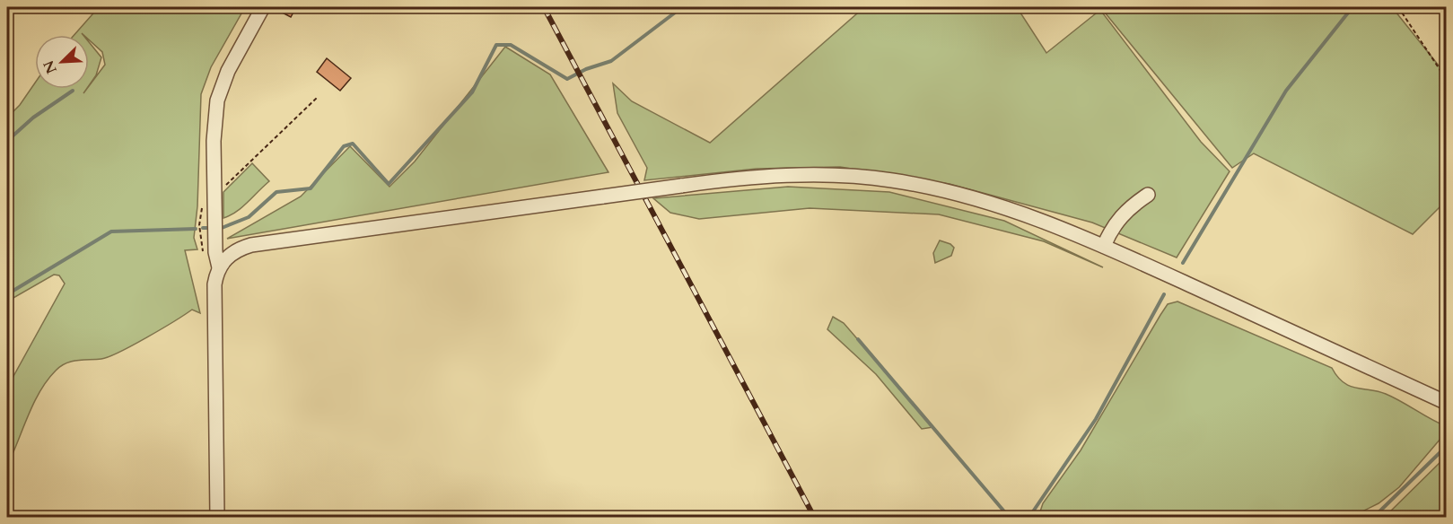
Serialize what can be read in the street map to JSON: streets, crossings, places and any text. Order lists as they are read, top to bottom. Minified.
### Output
{"north":"bottom left"}
